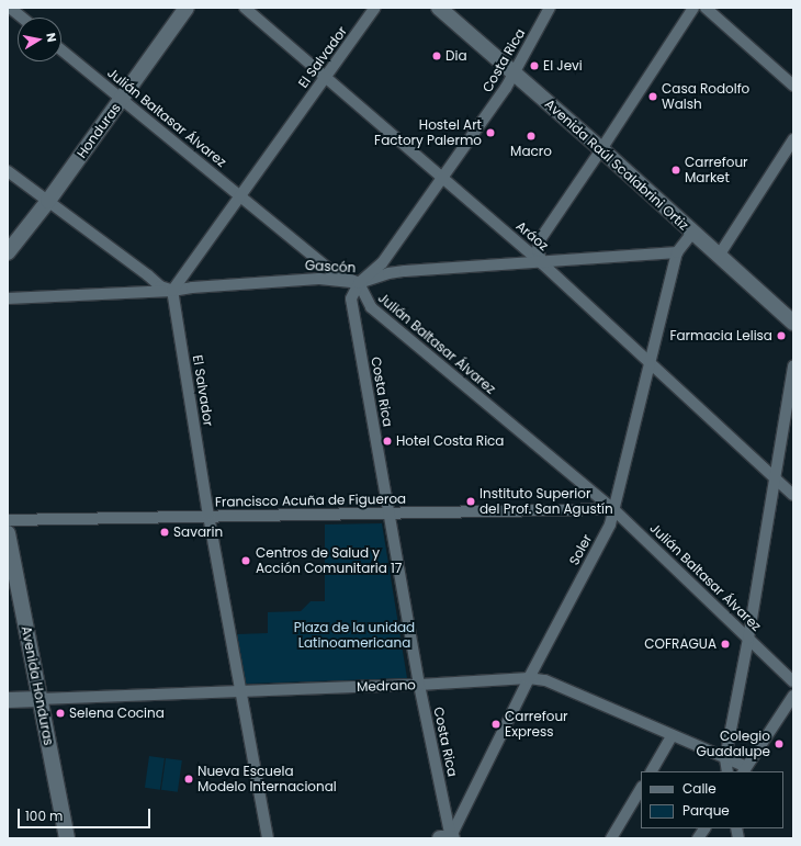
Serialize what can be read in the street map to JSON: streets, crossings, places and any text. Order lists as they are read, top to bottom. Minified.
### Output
{"streets":{"main road":["Honduras","Avenida Raúl Scalabrini Ortiz","Avenida Honduras","Medrano"],"street":["El Salvador","Costa Rica","Julián Baltasar Álvarez","Aráoz","Gascón","Francisco Acuña de Figueroa","Soler"]},"crossings":[["El Salvador","Julián Baltasar Álvarez"],["El Salvador","Aráoz"],["El Salvador","Gascón"],["El Salvador","Francisco Acuña de Figueroa"],["El Salvador","Medrano"],["Costa Rica","Julián Baltasar Álvarez"],["Costa Rica","Avenida Raúl Scalabrini Ortiz"],["Costa Rica","Aráoz"],["Costa Rica","Gascón"],["Costa Rica","Francisco Acuña de Figueroa"],["Costa Rica","Soler"],["Costa Rica","Medrano"],["Julián Baltasar Álvarez","Honduras"],["Julián Baltasar Álvarez","Gascón"],["Julián Baltasar Álvarez","Francisco Acuña de Figueroa"],["Julián Baltasar Álvarez","Soler"],["Avenida Raúl Scalabrini Ortiz","Soler"],["Aráoz","Gascón"],["Aráoz","Soler"],["Gascón","Soler"],["Francisco Acuña de Figueroa","Soler"],["Soler","Medrano"],["Avenida Honduras","Medrano"]],"parks":["Plaza de la unidad Latinoamericana"],"places":["Dia","El Jevi","Casa Rodolfo Walsh","Hostel Art Factory Palermo","Macro","Carrefour Market","Farmacia Lelisa","Hotel Costa Rica","Instituto Superior del Prof. San Agustín","Savarin","Centros de Salud y Acción Comunitaria 17","COFRAGUA","Selena Cocina","Carrefour Express","Colegio Guadalupe","Nueva Escuela Modelo Internacional"],"legend":["Calle","Parque"],"scale_bar":"100 m","north":"right"}
